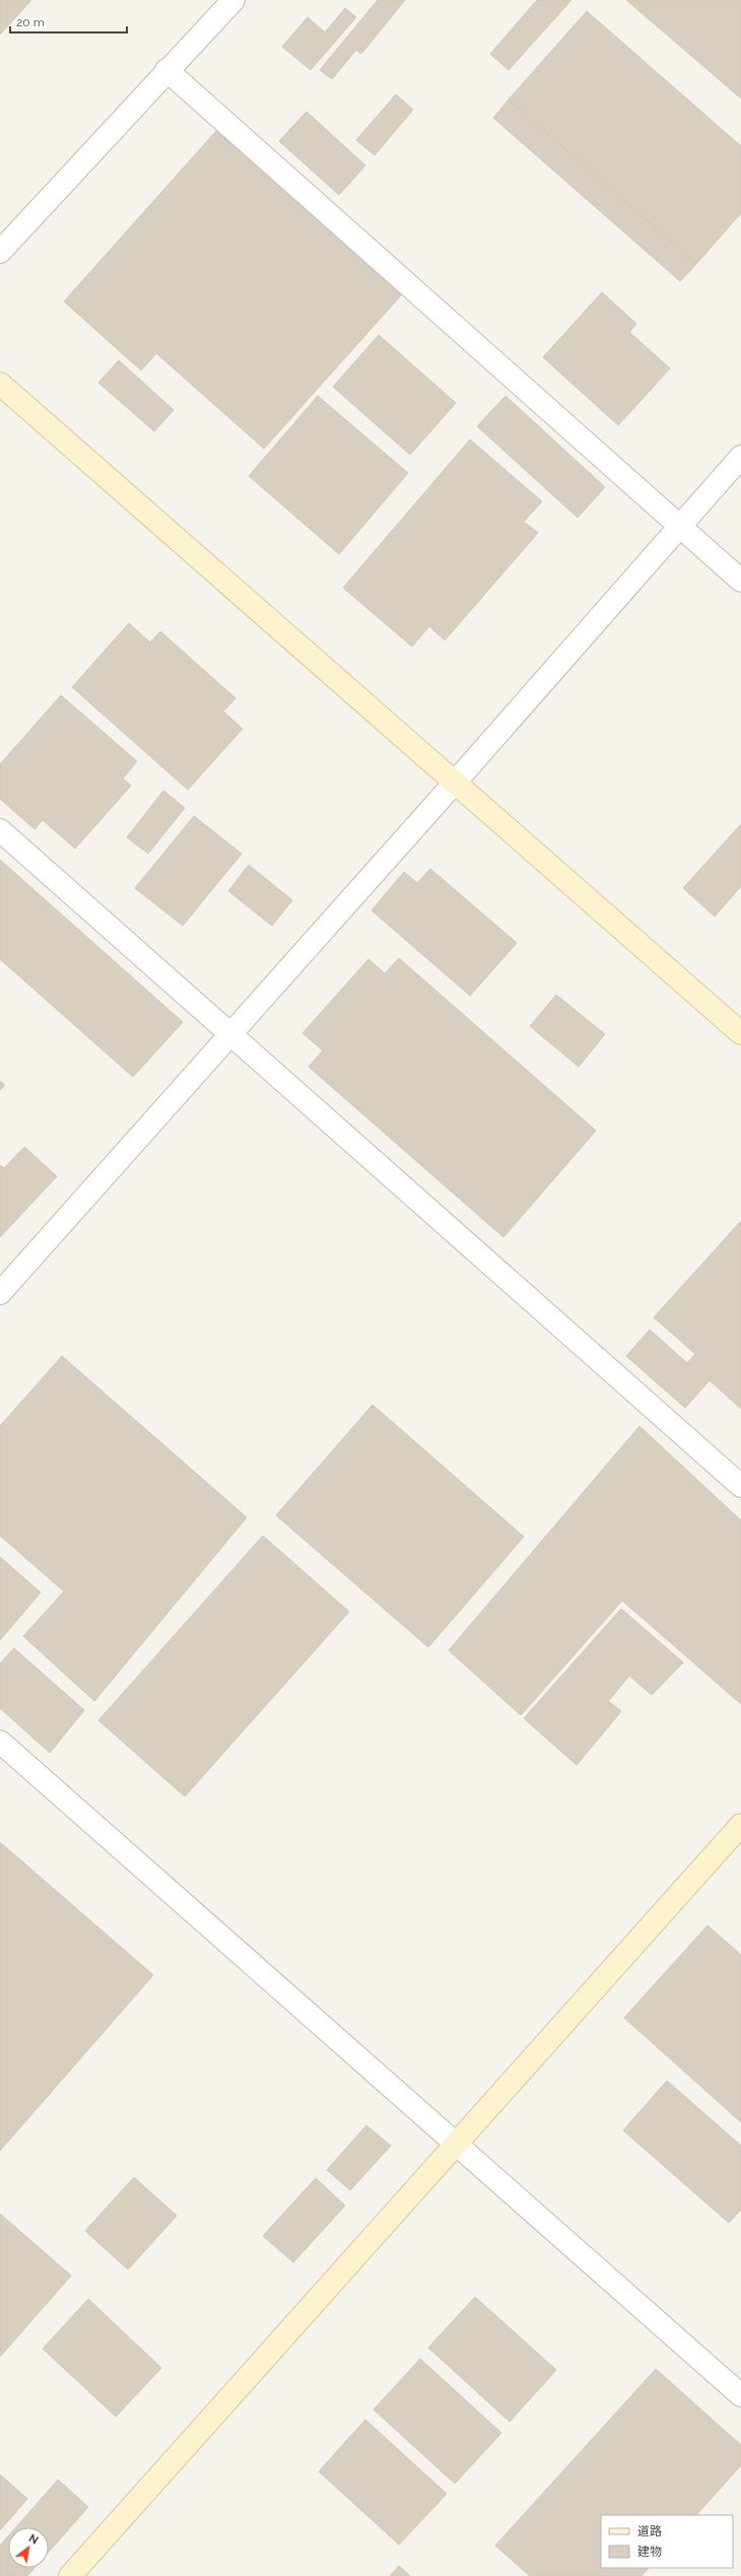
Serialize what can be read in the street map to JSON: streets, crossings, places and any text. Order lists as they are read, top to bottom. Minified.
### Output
{"legend":["道路","建物"],"scale_bar":"20 m","north":"top right"}
